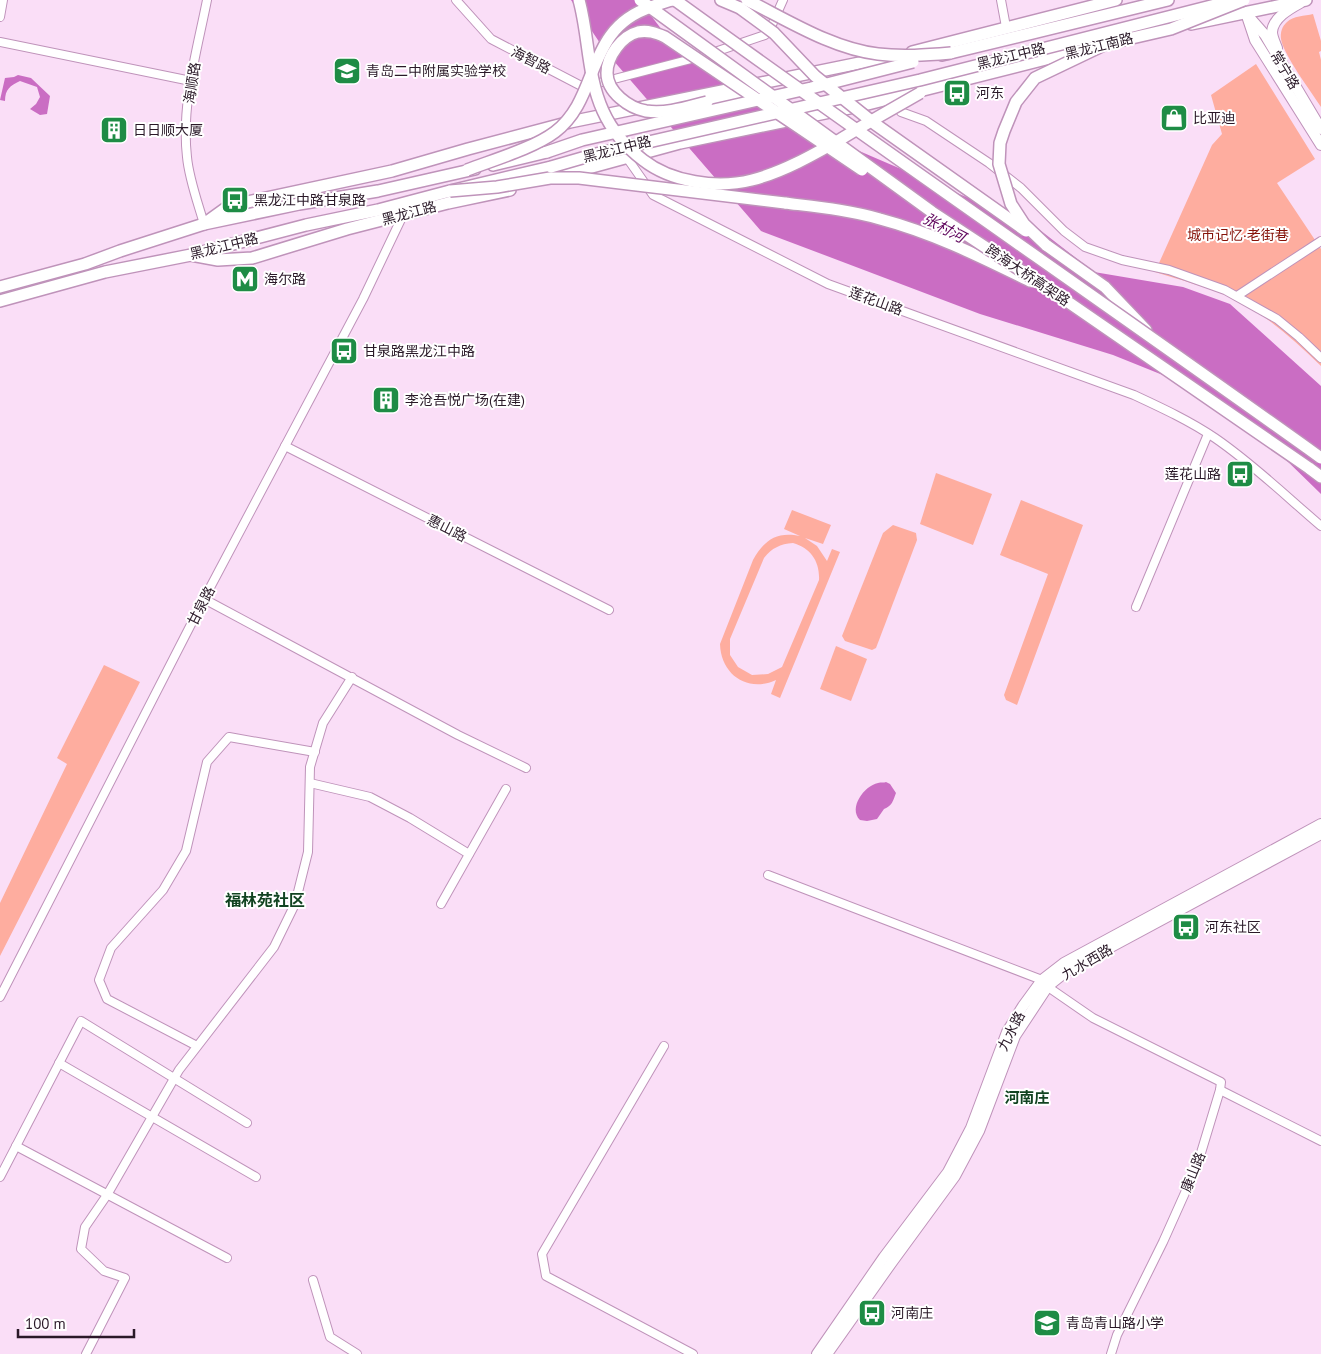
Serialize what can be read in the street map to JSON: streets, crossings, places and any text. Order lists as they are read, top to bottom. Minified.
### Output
{"streets":{"highway":["黑龙江南路","黑龙江中路","黑龙江路","跨海大桥高架路"],"main road":["常宁路","九水西路","九水路"],"street":["海智路","海顺路","莲花山路","惠山路","甘泉路","康山路"]},"crossings":[["黑龙江南路","黑龙江中路"],["黑龙江南路","常宁路"],["黑龙江中路","海智路"],["黑龙江中路","海顺路"],["黑龙江中路","黑龙江路"],["黑龙江中路","莲花山路"],["海智路","莲花山路"],["黑龙江路","莲花山路"],["黑龙江路","甘泉路"],["惠山路","甘泉路"],["九水西路","九水路"]],"districts":["福林苑社区","河南庄"],"water":["张村河"],"parks":["城市记忆·老街巷"],"places":{"school or university":["青岛二中附属实验学校","青岛青山路小学"],"bus stop":["河东","黑龙江中路甘泉路","甘泉路黑龙江中路","莲花山路","河东社区","河南庄"],"shop":["比亚迪"],"building":["日日顺大厦","李沧吾悦广场(在建)"],"metro station":["海尔路"]},"scale_bar":"100 m"}
